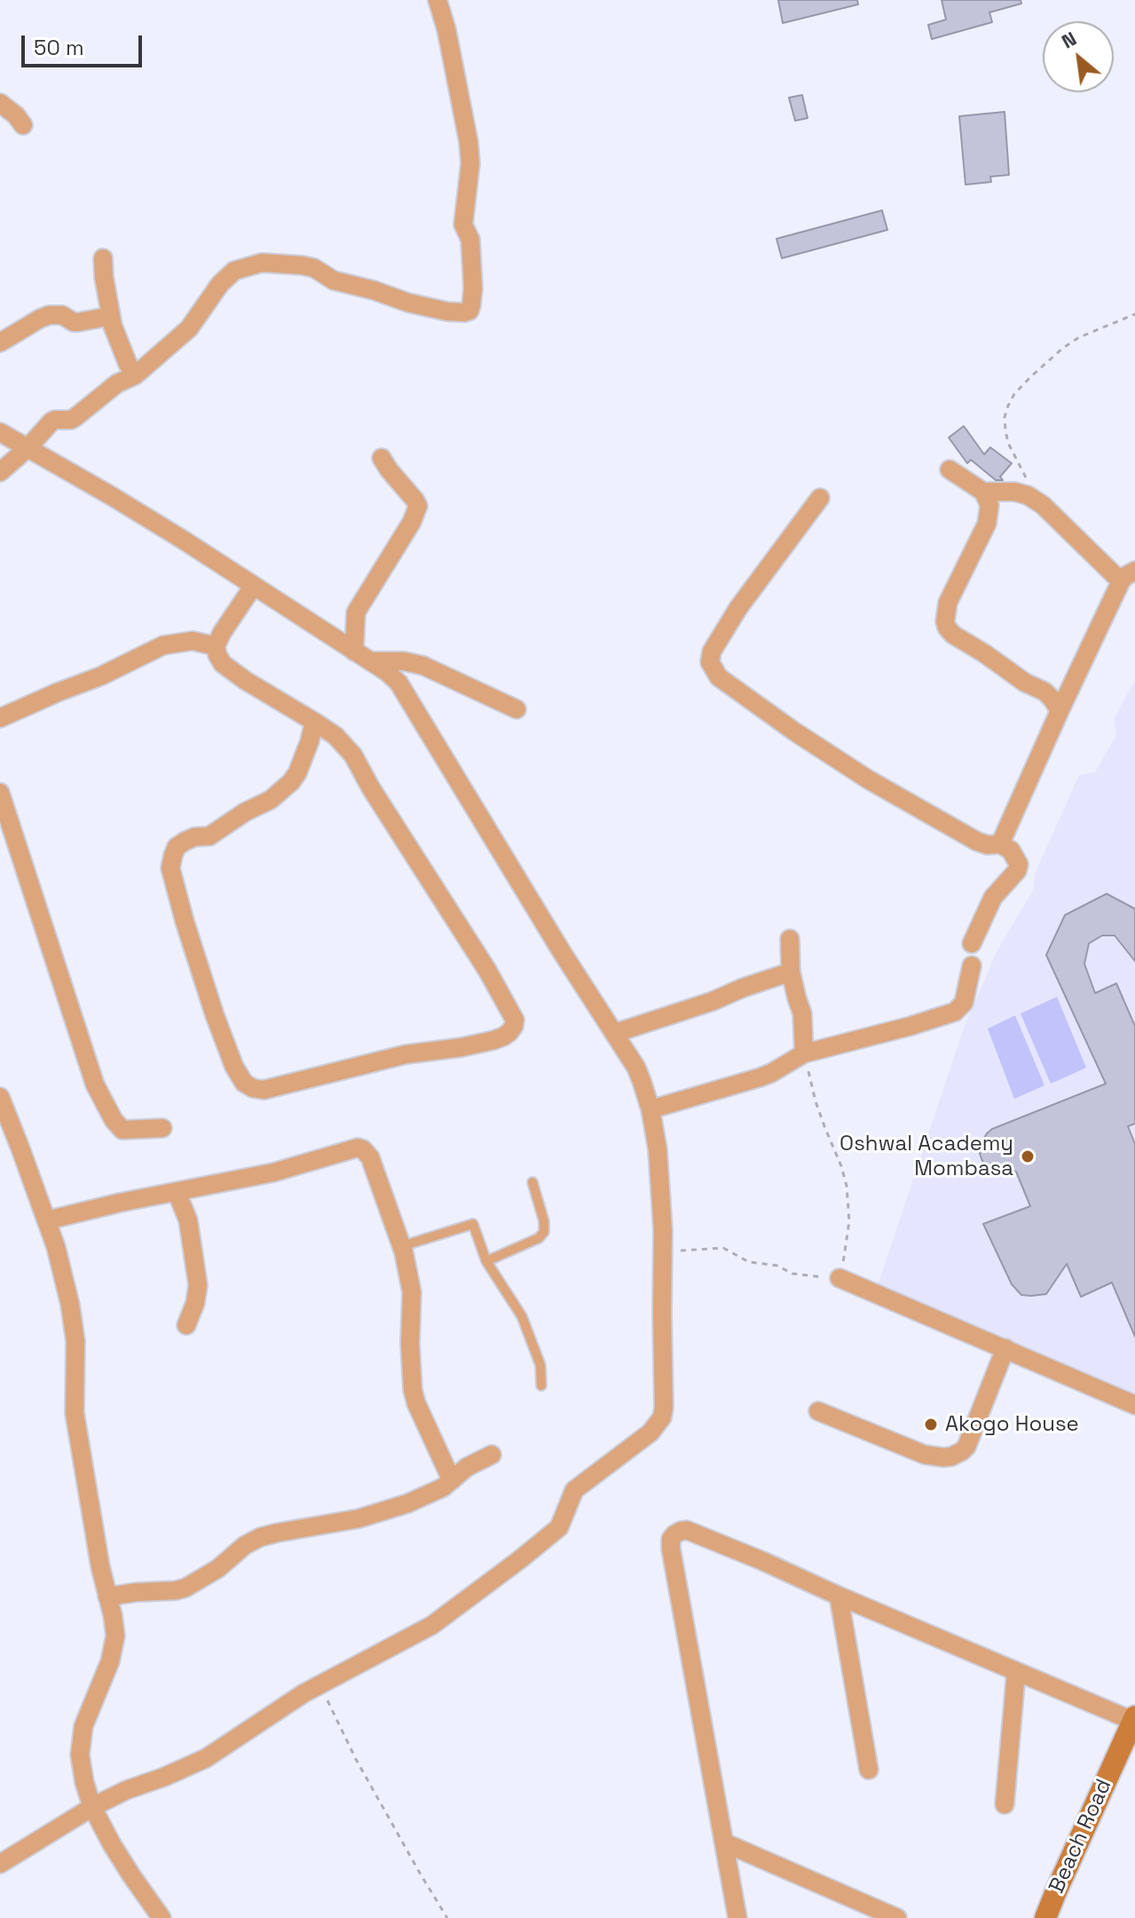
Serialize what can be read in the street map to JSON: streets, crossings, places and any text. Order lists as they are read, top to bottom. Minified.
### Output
{"streets":{"main road":["Beach Road"]},"places":["Oshwal Academy Mombasa","Akogo House"],"scale_bar":"50 m","north":"top left"}
